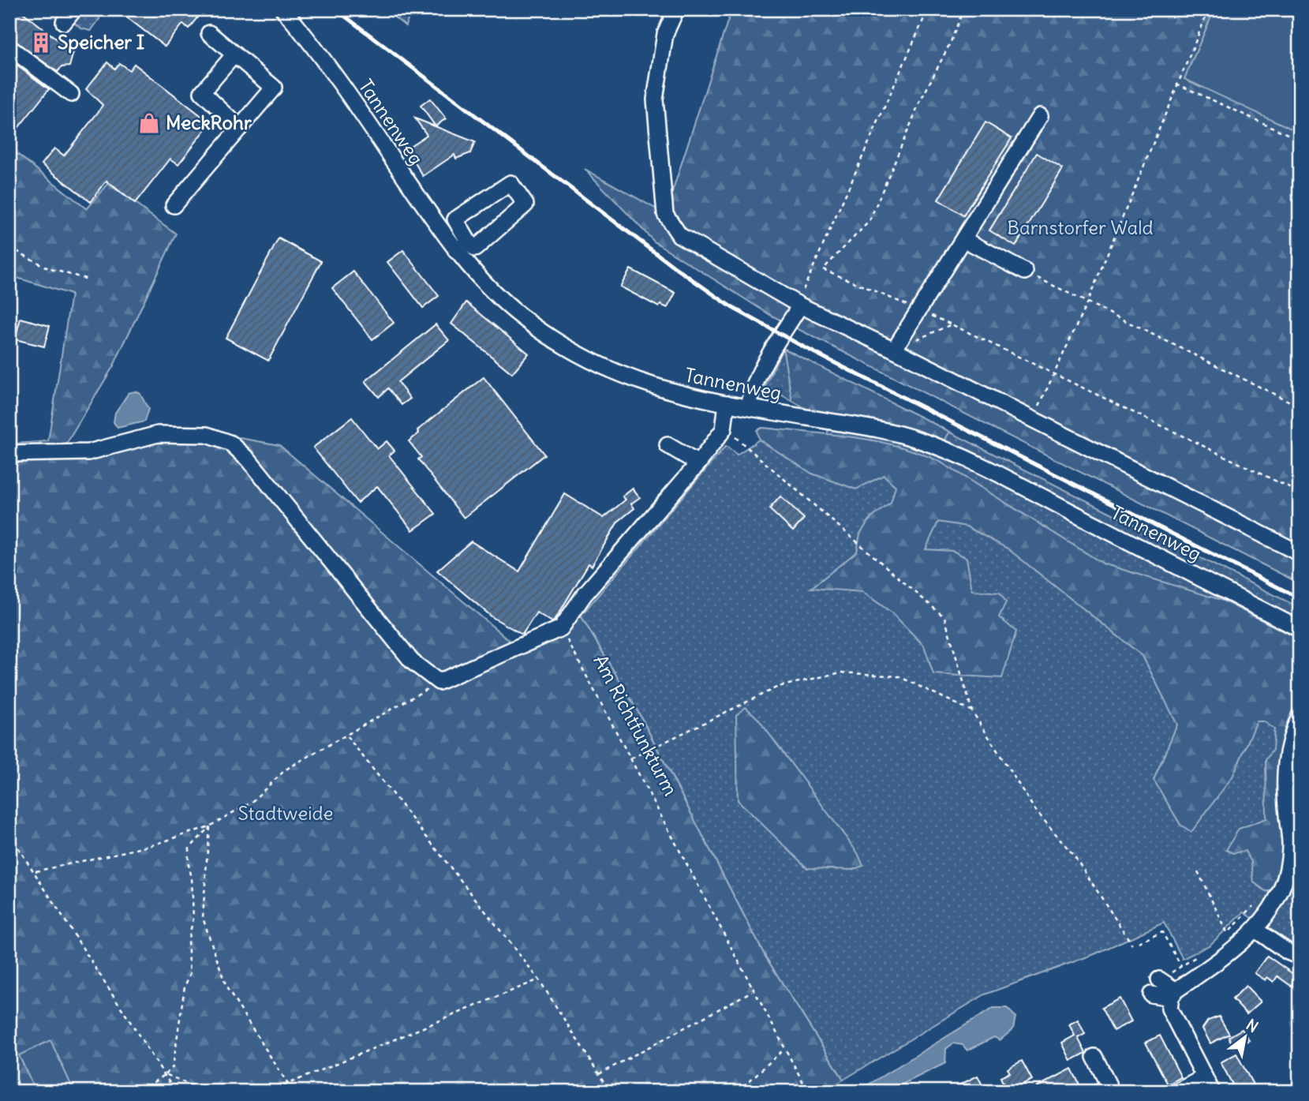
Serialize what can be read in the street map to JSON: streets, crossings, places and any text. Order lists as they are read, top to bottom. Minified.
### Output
{"streets":{"street":["Tannenweg"],"path":["Am Richtfunkturm"]},"parks":["Barnstorfer Wald","Stadtweide"],"places":{"building":["Speicher I"],"shop":["MeckRohr"]},"north":"top right"}
